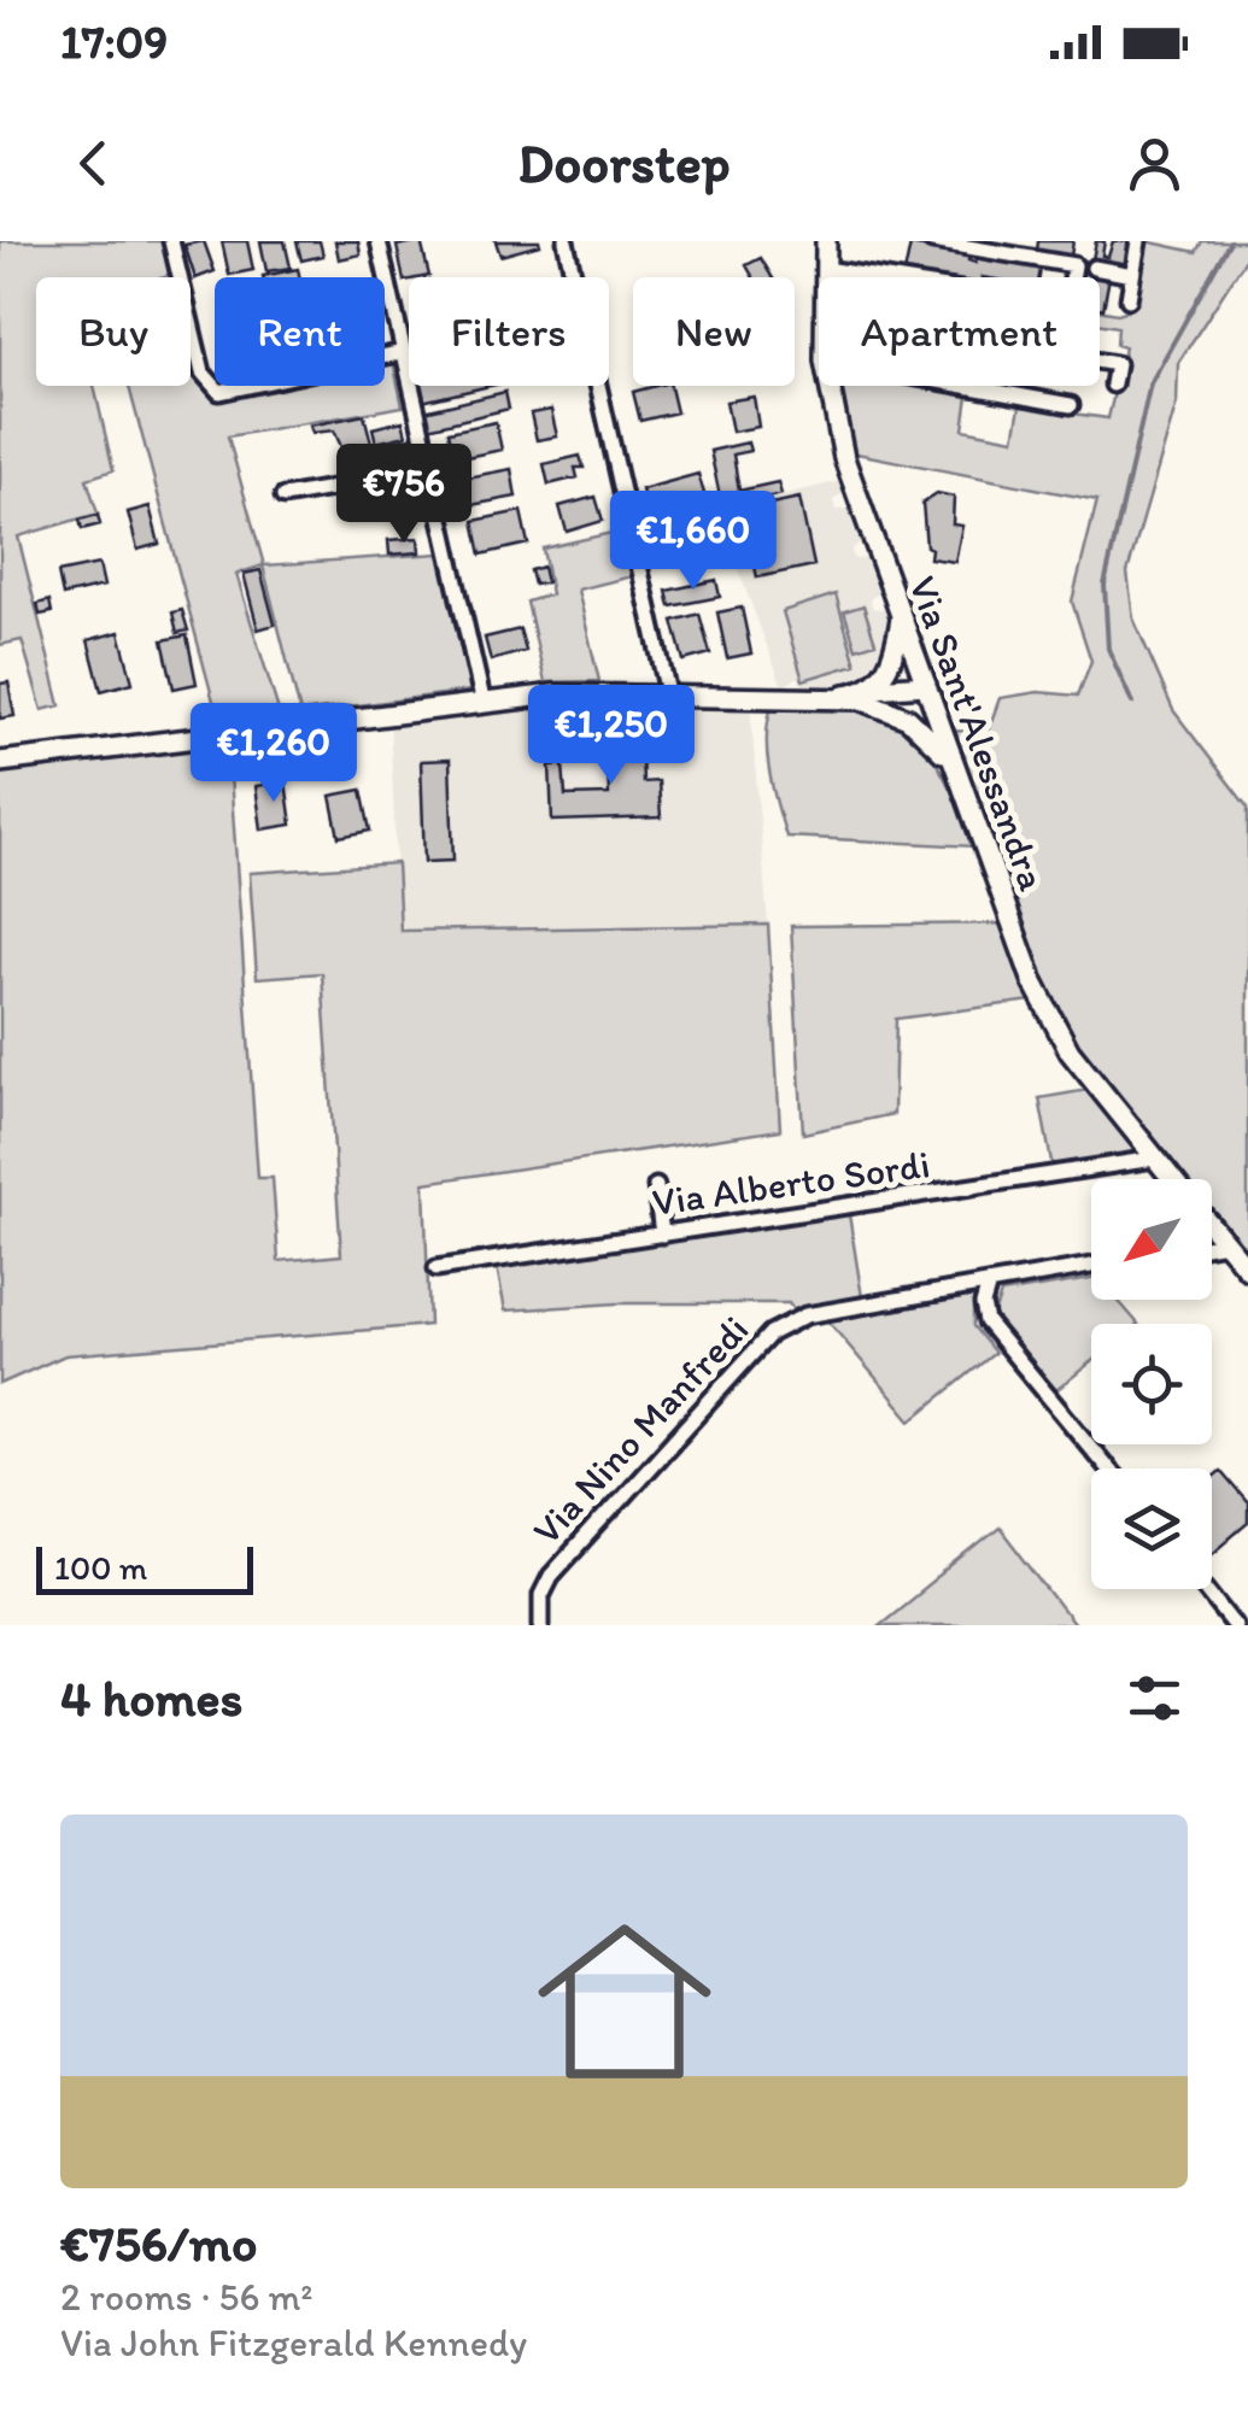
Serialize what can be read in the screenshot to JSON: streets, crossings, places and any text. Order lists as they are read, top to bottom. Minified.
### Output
{"streets":{"street":["Via Sant'Alessandra","Via Alberto Sordi","Via Nino Manfredi"]},"crossings":[["Via Sant'Alessandra","Via Alberto Sordi"]],"scale_bar":"100 m","north":"bottom left","page":{"status":"17:09","header":"Doorstep","chip":["Buy","Rent","Filters","New","Apartment"],"price":["€756","€1,660","€1,250","€1,260"],"scale":"100 m","heading":"4 homes","list":[{"name":"€756/mo","note":"2 rooms · 56 m² · Via John Fitzgerald Kennedy"}]}}
